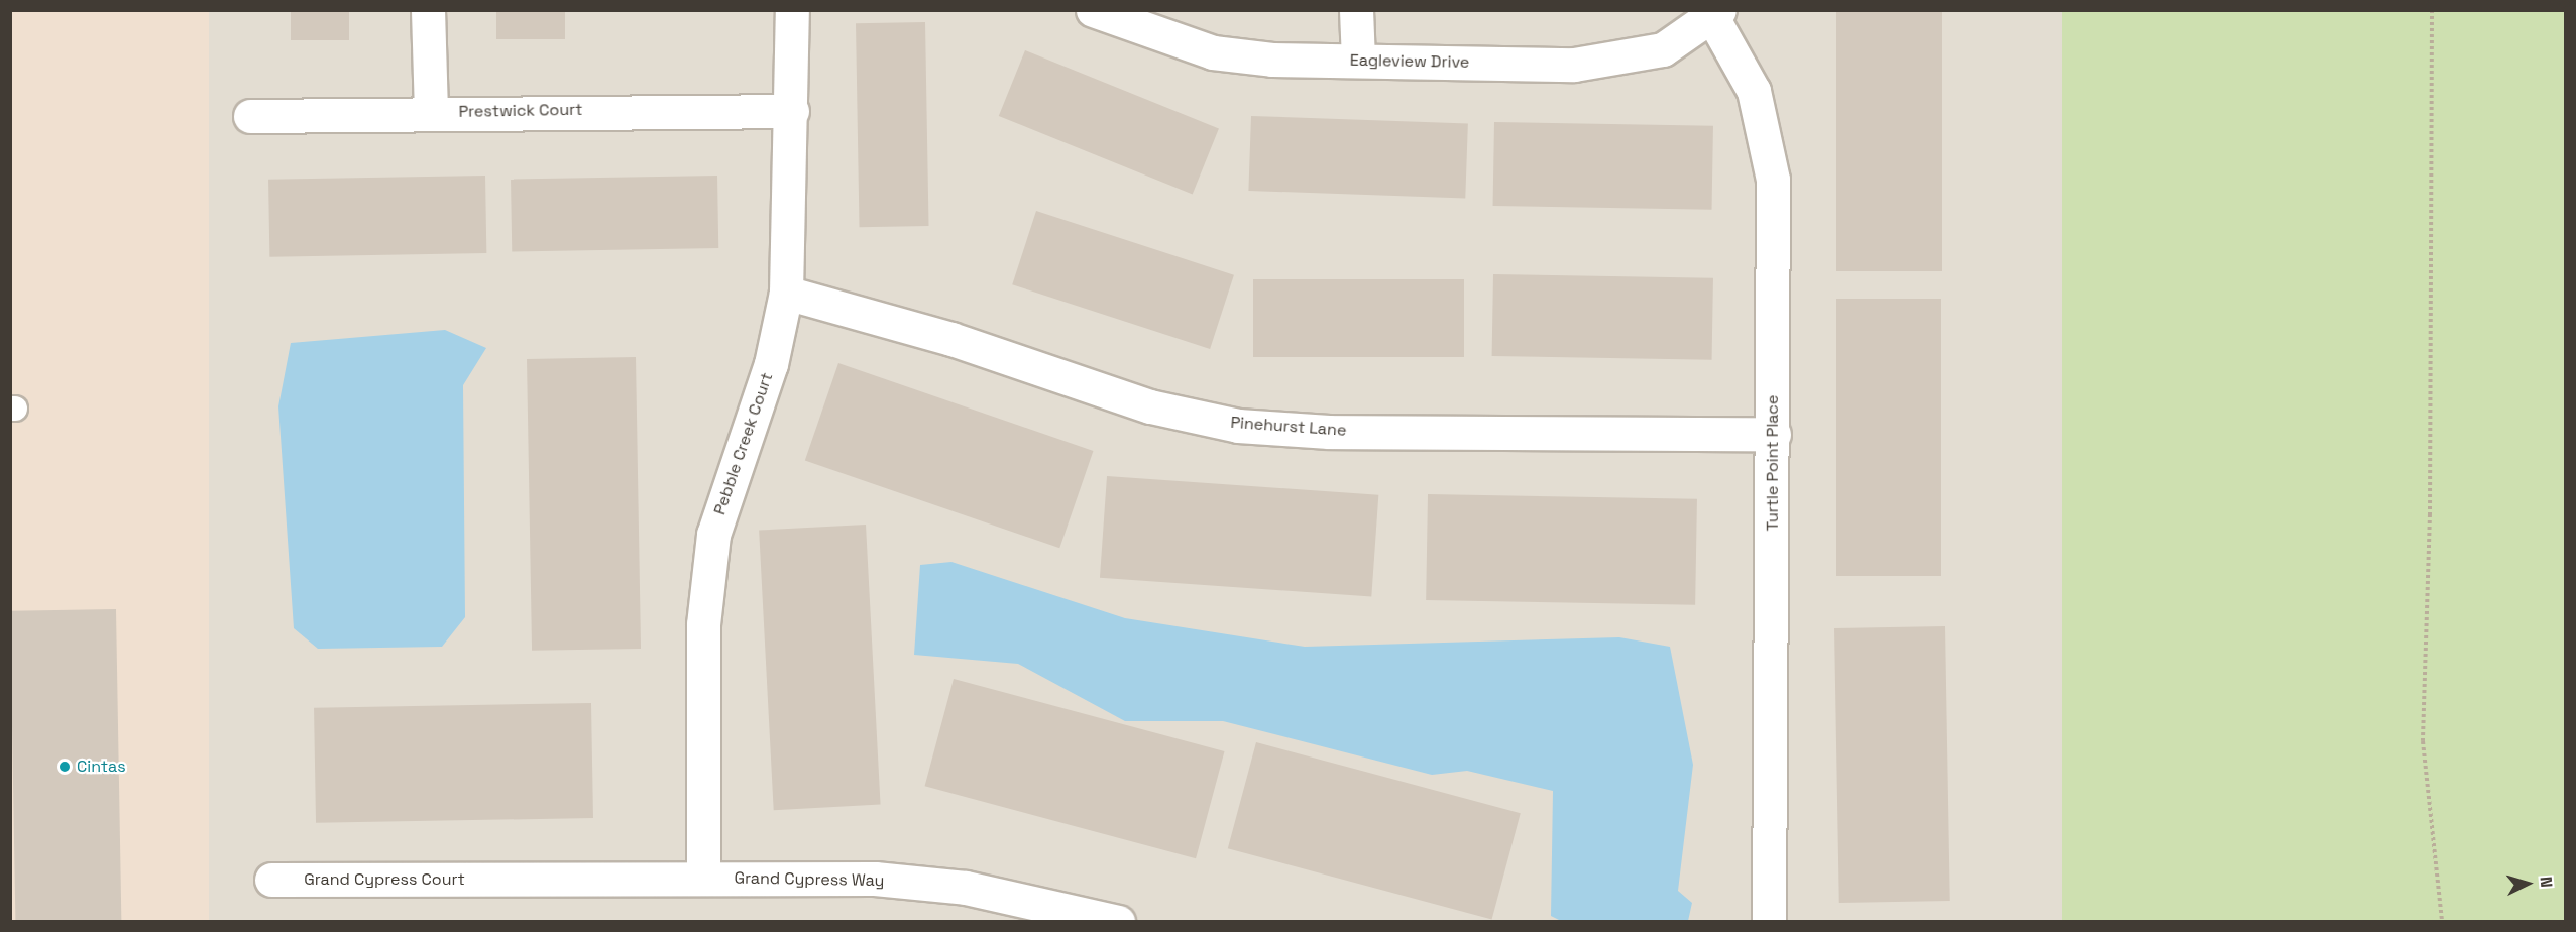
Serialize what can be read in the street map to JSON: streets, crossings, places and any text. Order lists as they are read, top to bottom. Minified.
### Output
{"streets":{"street":["Eagleview Drive","Prestwick Court","Pinehurst Lane","Pebble Creek Court","Turtle Point Place","Grand Cypress Court","Grand Cypress Way"]},"crossings":[["Eagleview Drive","Turtle Point Place"],["Prestwick Court","Pebble Creek Court"],["Pinehurst Lane","Pebble Creek Court"],["Pinehurst Lane","Turtle Point Place"],["Pebble Creek Court","Grand Cypress Way"],["Grand Cypress Court","Grand Cypress Way"]],"places":["Cintas"],"north":"right"}
